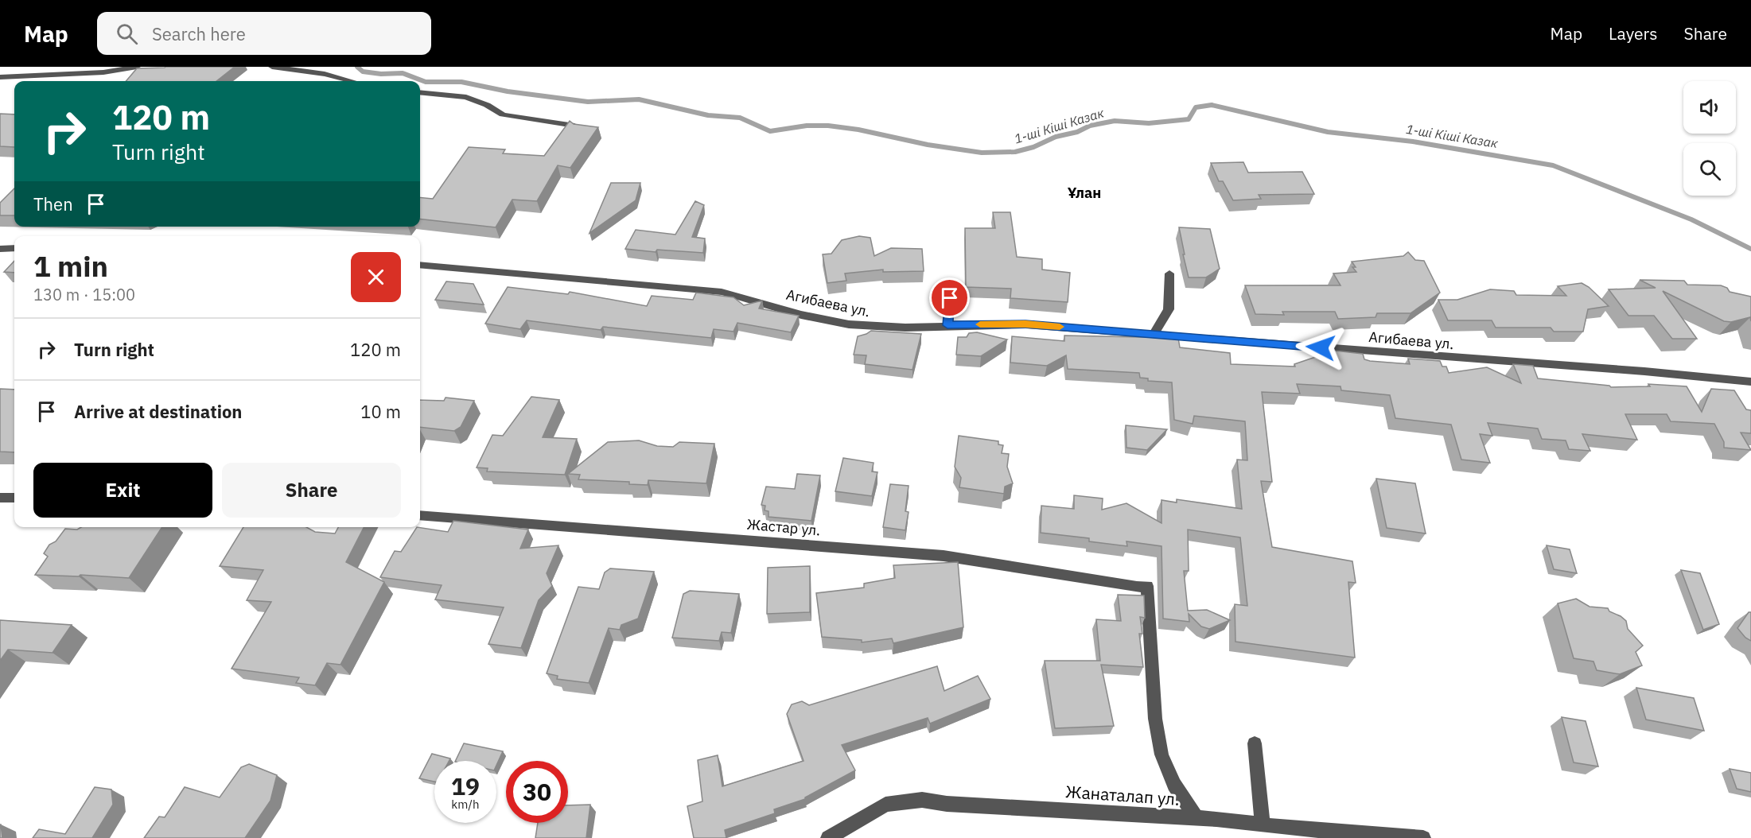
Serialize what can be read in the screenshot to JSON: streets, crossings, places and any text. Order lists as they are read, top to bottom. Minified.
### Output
{"streets":{"street":["Агибаева ул.","Жастар ул.","Жанаталап ул."]},"crossings":[["Жастар ул.","Жанаталап ул."]],"districts":["Ұлан"],"water":["1-ші Кіші Казак"],"page":{"header":"Map","search":"Search here","nav":["Map","Layers","Share"],"turn":["120 m","Turn right"],"then":"Then","heading":["1 min","130 m · 15:00"],"list":[{"name":"Turn right","value":"120 m"},{"name":"Arrive at destination","value":"10 m"}],"buttons":["Exit","Share"],"speed":"19 km/h","limit":"30"}}
